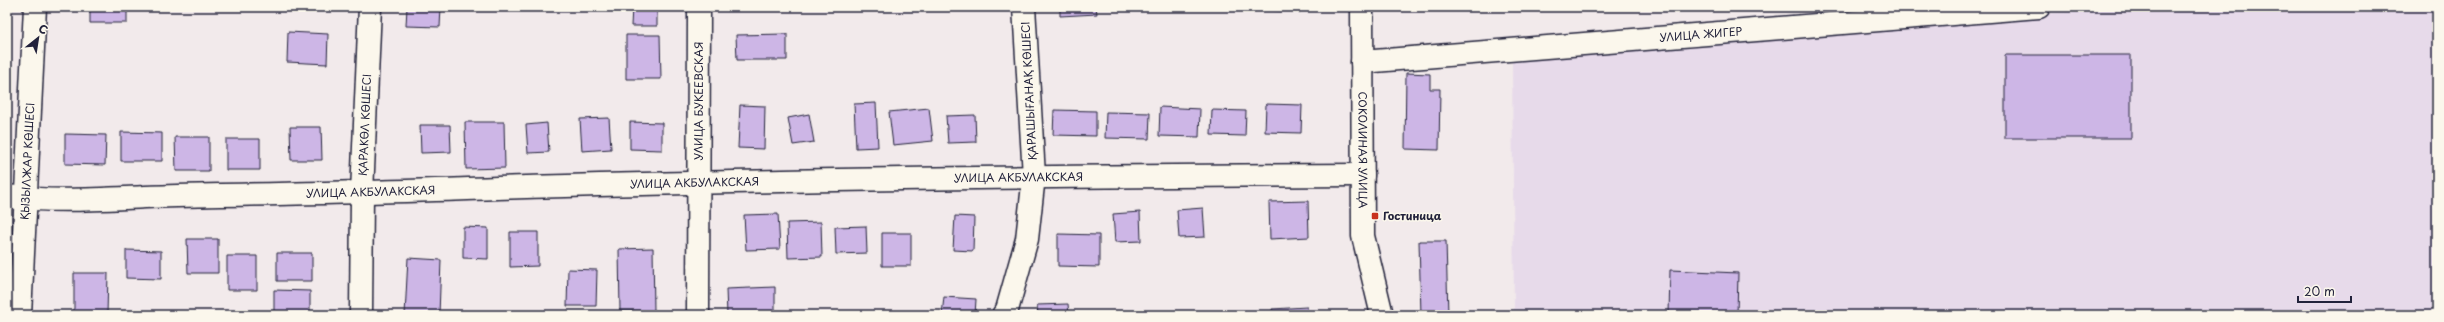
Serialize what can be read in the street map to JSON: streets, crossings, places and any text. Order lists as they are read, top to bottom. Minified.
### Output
{"streets":{"street":["УЛИЦА ЖИГЕР","ҚАРАШЫҒАНАҚ КӨШЕСІ","УЛИЦА БУКЕЕВСКАЯ","ҚАРАКӨЛ КӨШЕСІ","СОКОЛИНАЯ УЛИЦА","ҚЫЗЫЛЖАР КӨШЕСІ","УЛИЦА АКБУЛАКСКАЯ"]},"crossings":[["УЛИЦА ЖИГЕР","СОКОЛИНАЯ УЛИЦА"],["ҚАРАШЫҒАНАҚ КӨШЕСІ","УЛИЦА АКБУЛАКСКАЯ"],["УЛИЦА БУКЕЕВСКАЯ","УЛИЦА АКБУЛАКСКАЯ"],["ҚАРАКӨЛ КӨШЕСІ","УЛИЦА АКБУЛАКСКАЯ"],["СОКОЛИНАЯ УЛИЦА","УЛИЦА АКБУЛАКСКАЯ"],["ҚЫЗЫЛЖАР КӨШЕСІ","УЛИЦА АКБУЛАКСКАЯ"]],"places":{"transit":["Гостиница"]},"scale_bar":"20 m","north":"top right"}
